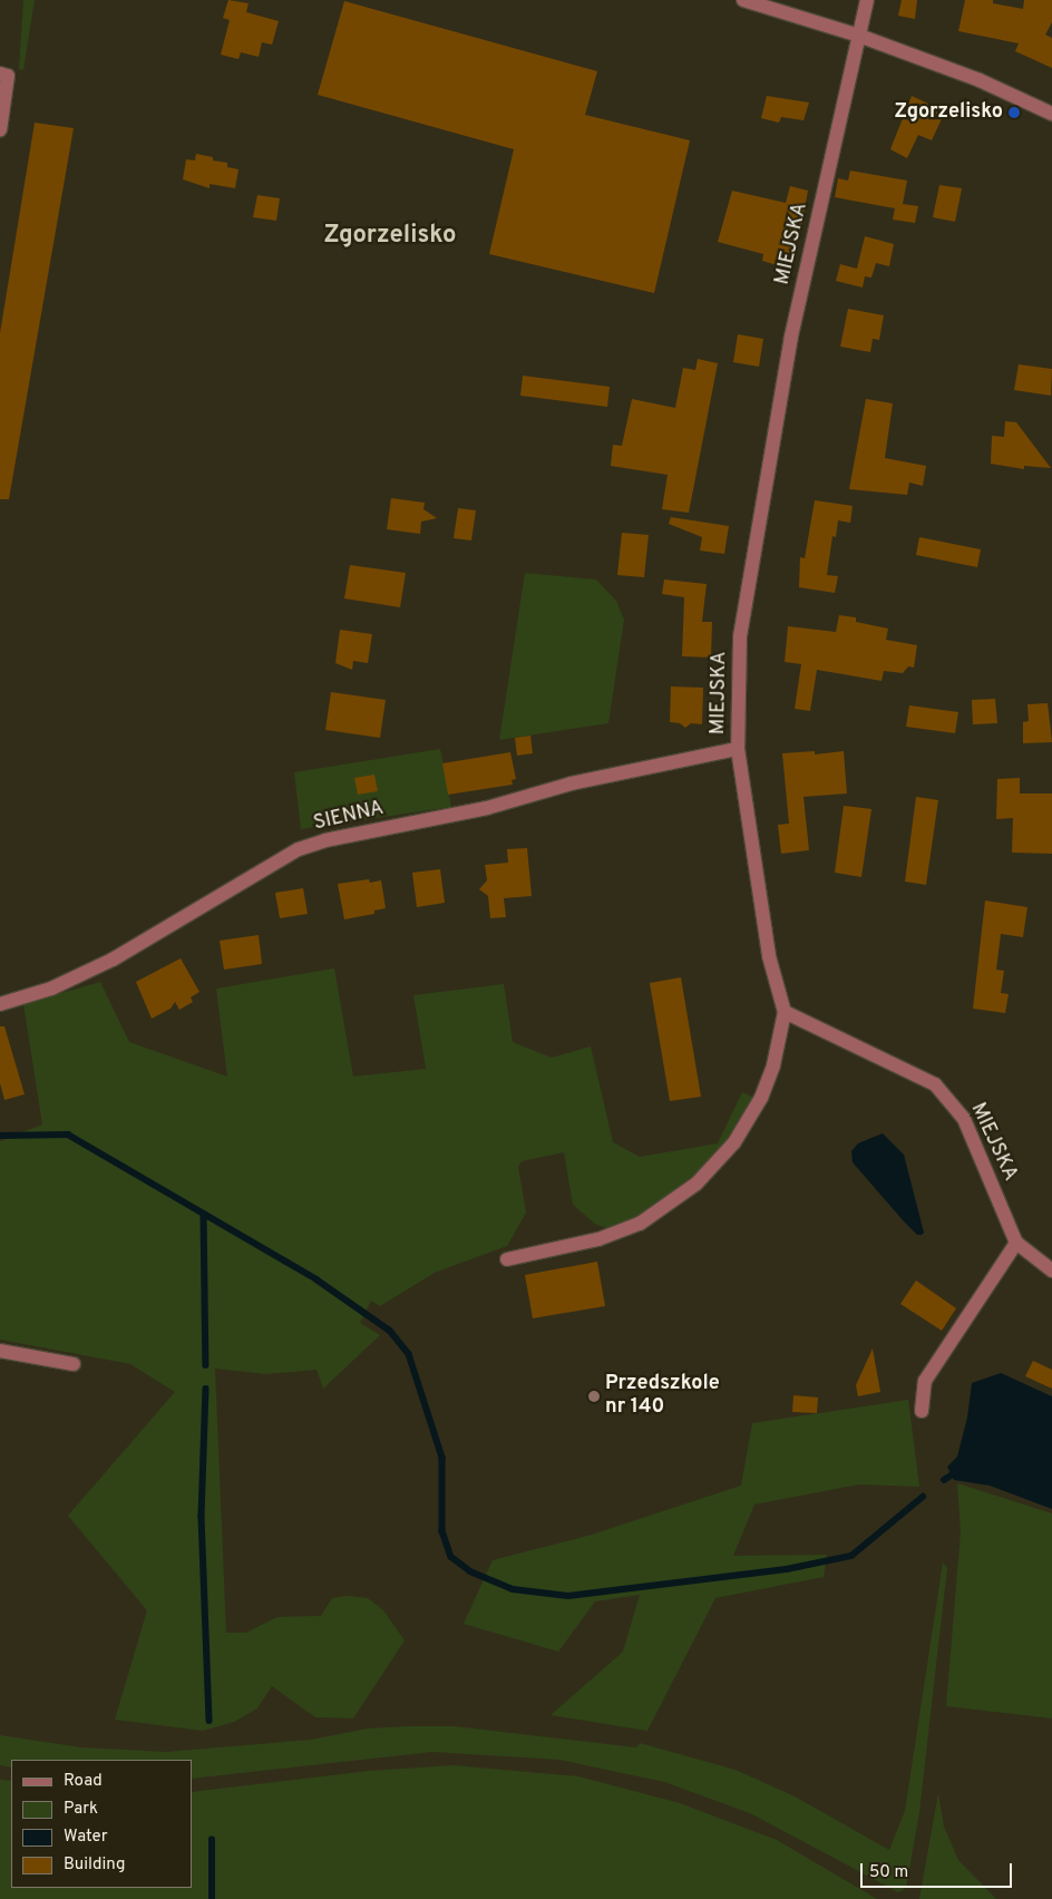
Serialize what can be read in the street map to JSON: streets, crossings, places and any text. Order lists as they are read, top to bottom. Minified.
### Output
{"streets":{"street":["MIEJSKA","SIENNA"]},"crossings":[["MIEJSKA","SIENNA"]],"districts":["Zgorzelisko"],"places":["Zgorzelisko","Przedszkole nr 140"],"legend":["Road","Park","Water","Building"],"scale_bar":"50 m"}
